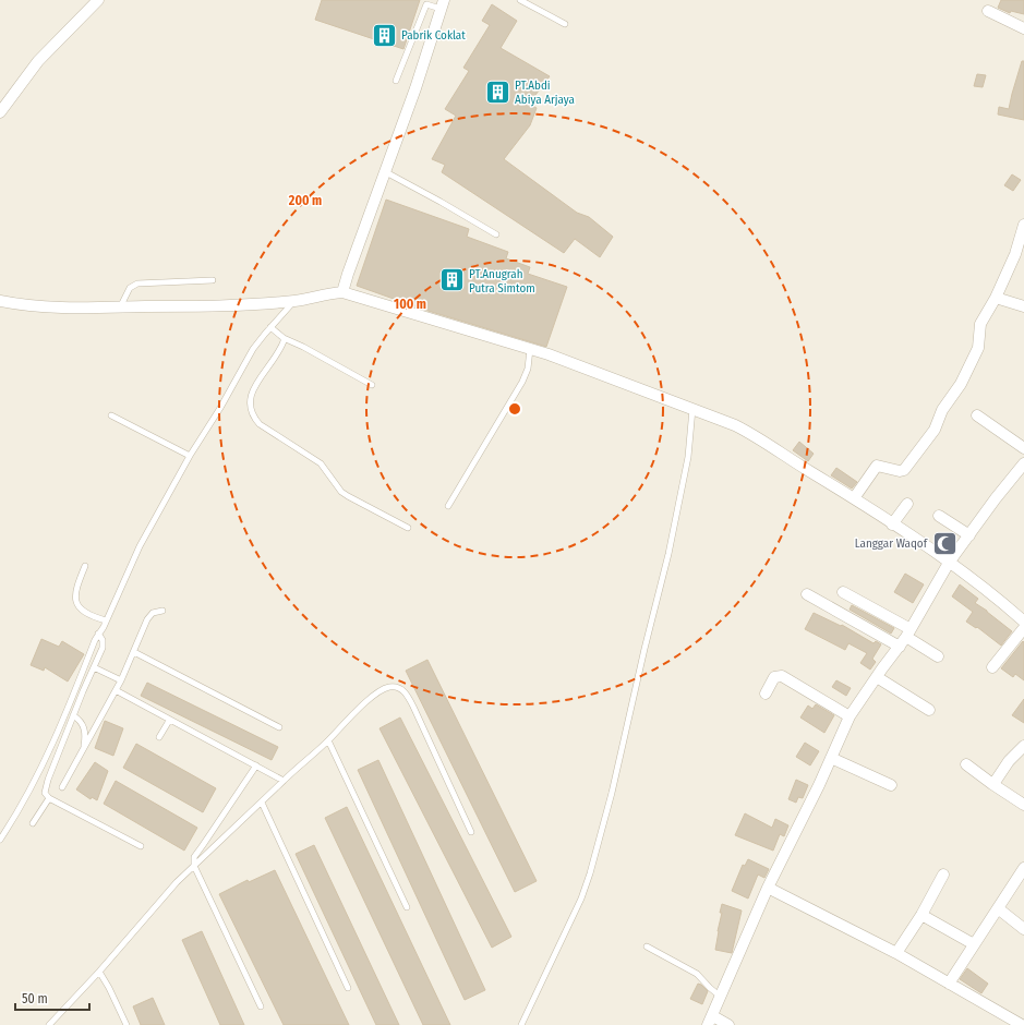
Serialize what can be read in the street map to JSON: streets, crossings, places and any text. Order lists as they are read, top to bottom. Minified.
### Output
{"places":{"building":["Pabrik Coklat","PT.Abdi Abiya Arjaya","PT.Anugrah Putra Simtom"],"mosque":["Langgar Waqof"]},"scale_bar":"50 m","rings":["200 m","100 m"]}
